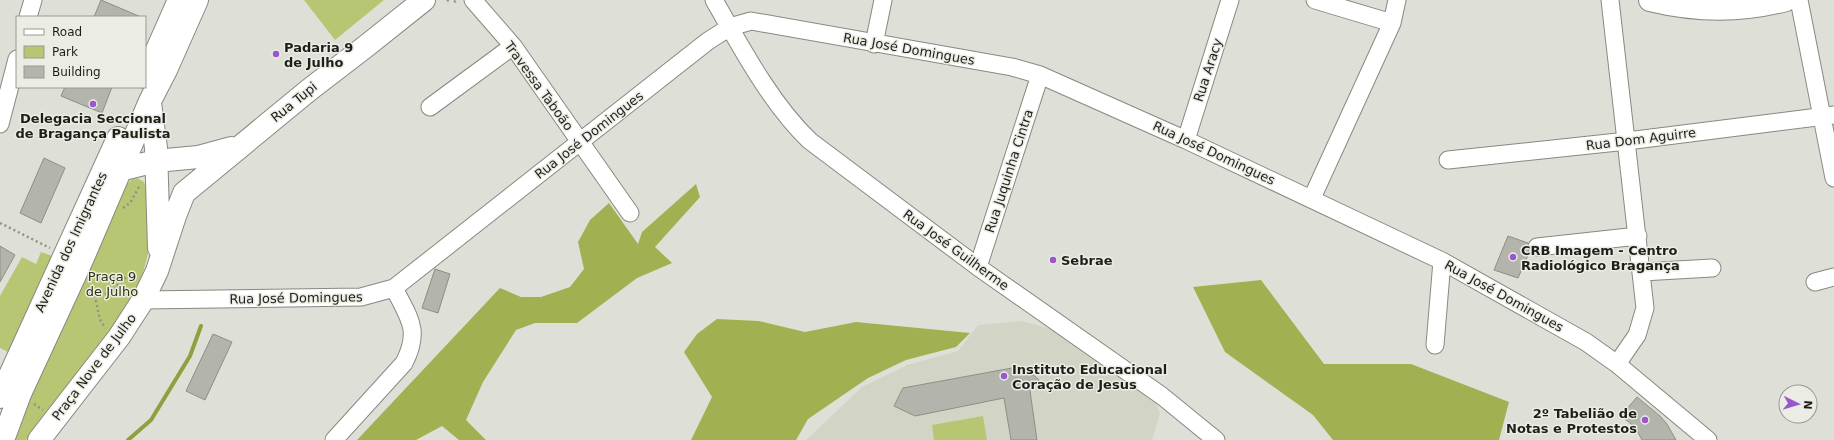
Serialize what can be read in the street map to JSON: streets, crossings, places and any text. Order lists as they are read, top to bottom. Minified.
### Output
{"streets":{"main road":["Rua Tupi","Avenida dos Imigrantes","Praça Nove de Julho"],"street":["Rua José Domingues","Rua Aracy","Travessa Taboão","Rua Dom Aguirre","Rua Juquinha Cintra","Rua José Guilherme"]},"crossings":[["Rua José Domingues","Rua Aracy"],["Rua José Domingues","Travessa Taboão"],["Rua José Domingues","Rua Juquinha Cintra"],["Rua José Domingues","Rua José Guilherme"],["Rua José Domingues","Praça Nove de Julho"],["Rua Tupi","Avenida dos Imigrantes"],["Rua Tupi","Praça Nove de Julho"],["Rua Juquinha Cintra","Rua José Guilherme"]],"parks":["Praça 9 de Julho"],"places":["Padaria 9 de Julho","Delegacia Seccional de Bragança Paulista","CRB Imagem - Centro Radiológico Bragança","Sebrae","Instituto Educacional Coração de Jesus","2º Tabelião de Notas e Protestos"],"legend":["Road","Park","Building"],"north":"right"}
